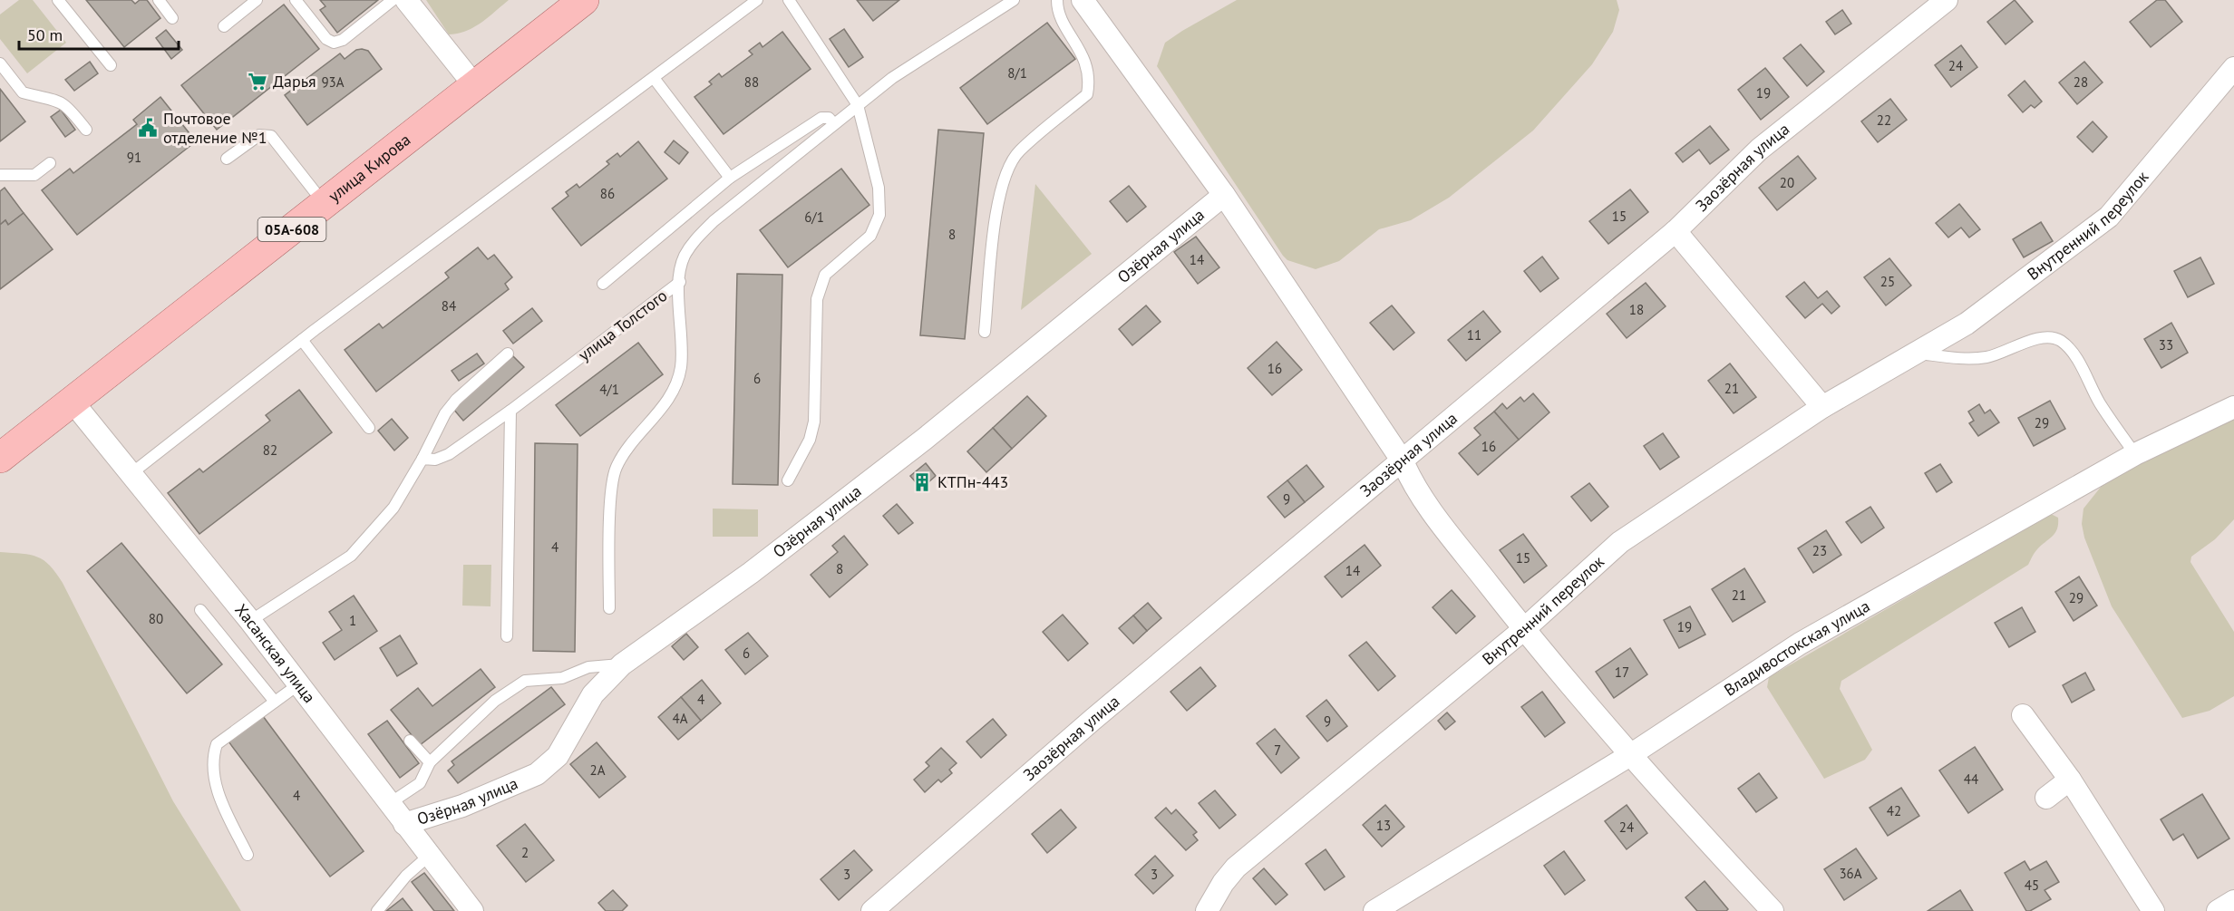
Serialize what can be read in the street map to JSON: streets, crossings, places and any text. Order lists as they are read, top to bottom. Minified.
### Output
{"streets":{"main road":["улица Кирова","05А-608"],"street":["Заозёрная улица","Внутренний переулок","Озёрная улица","Владивостокская улица","Хасанская улица"],"lane":["улица Толстого"]},"crossings":[["улица Кирова","Хасанская улица"],["Озёрная улица","Хасанская улица"]],"places":{"supermarket":["Дарья"],"public building":["Почтовое отделение №1"],"building":["КТПн-443"]},"house_numbers":["24","8/1","93А","88","28","19","22","91","20","86","15","6/1","8","14","25","84","18","11","33","16","6","21","4/1","29","16","82","9","4","23","15","8","14","21","29","80","1","19","6","17","4","4А","9","7","2А","44","4","42","13","24","2","36А","3","3","45"],"scale_bar":"50 m"}
